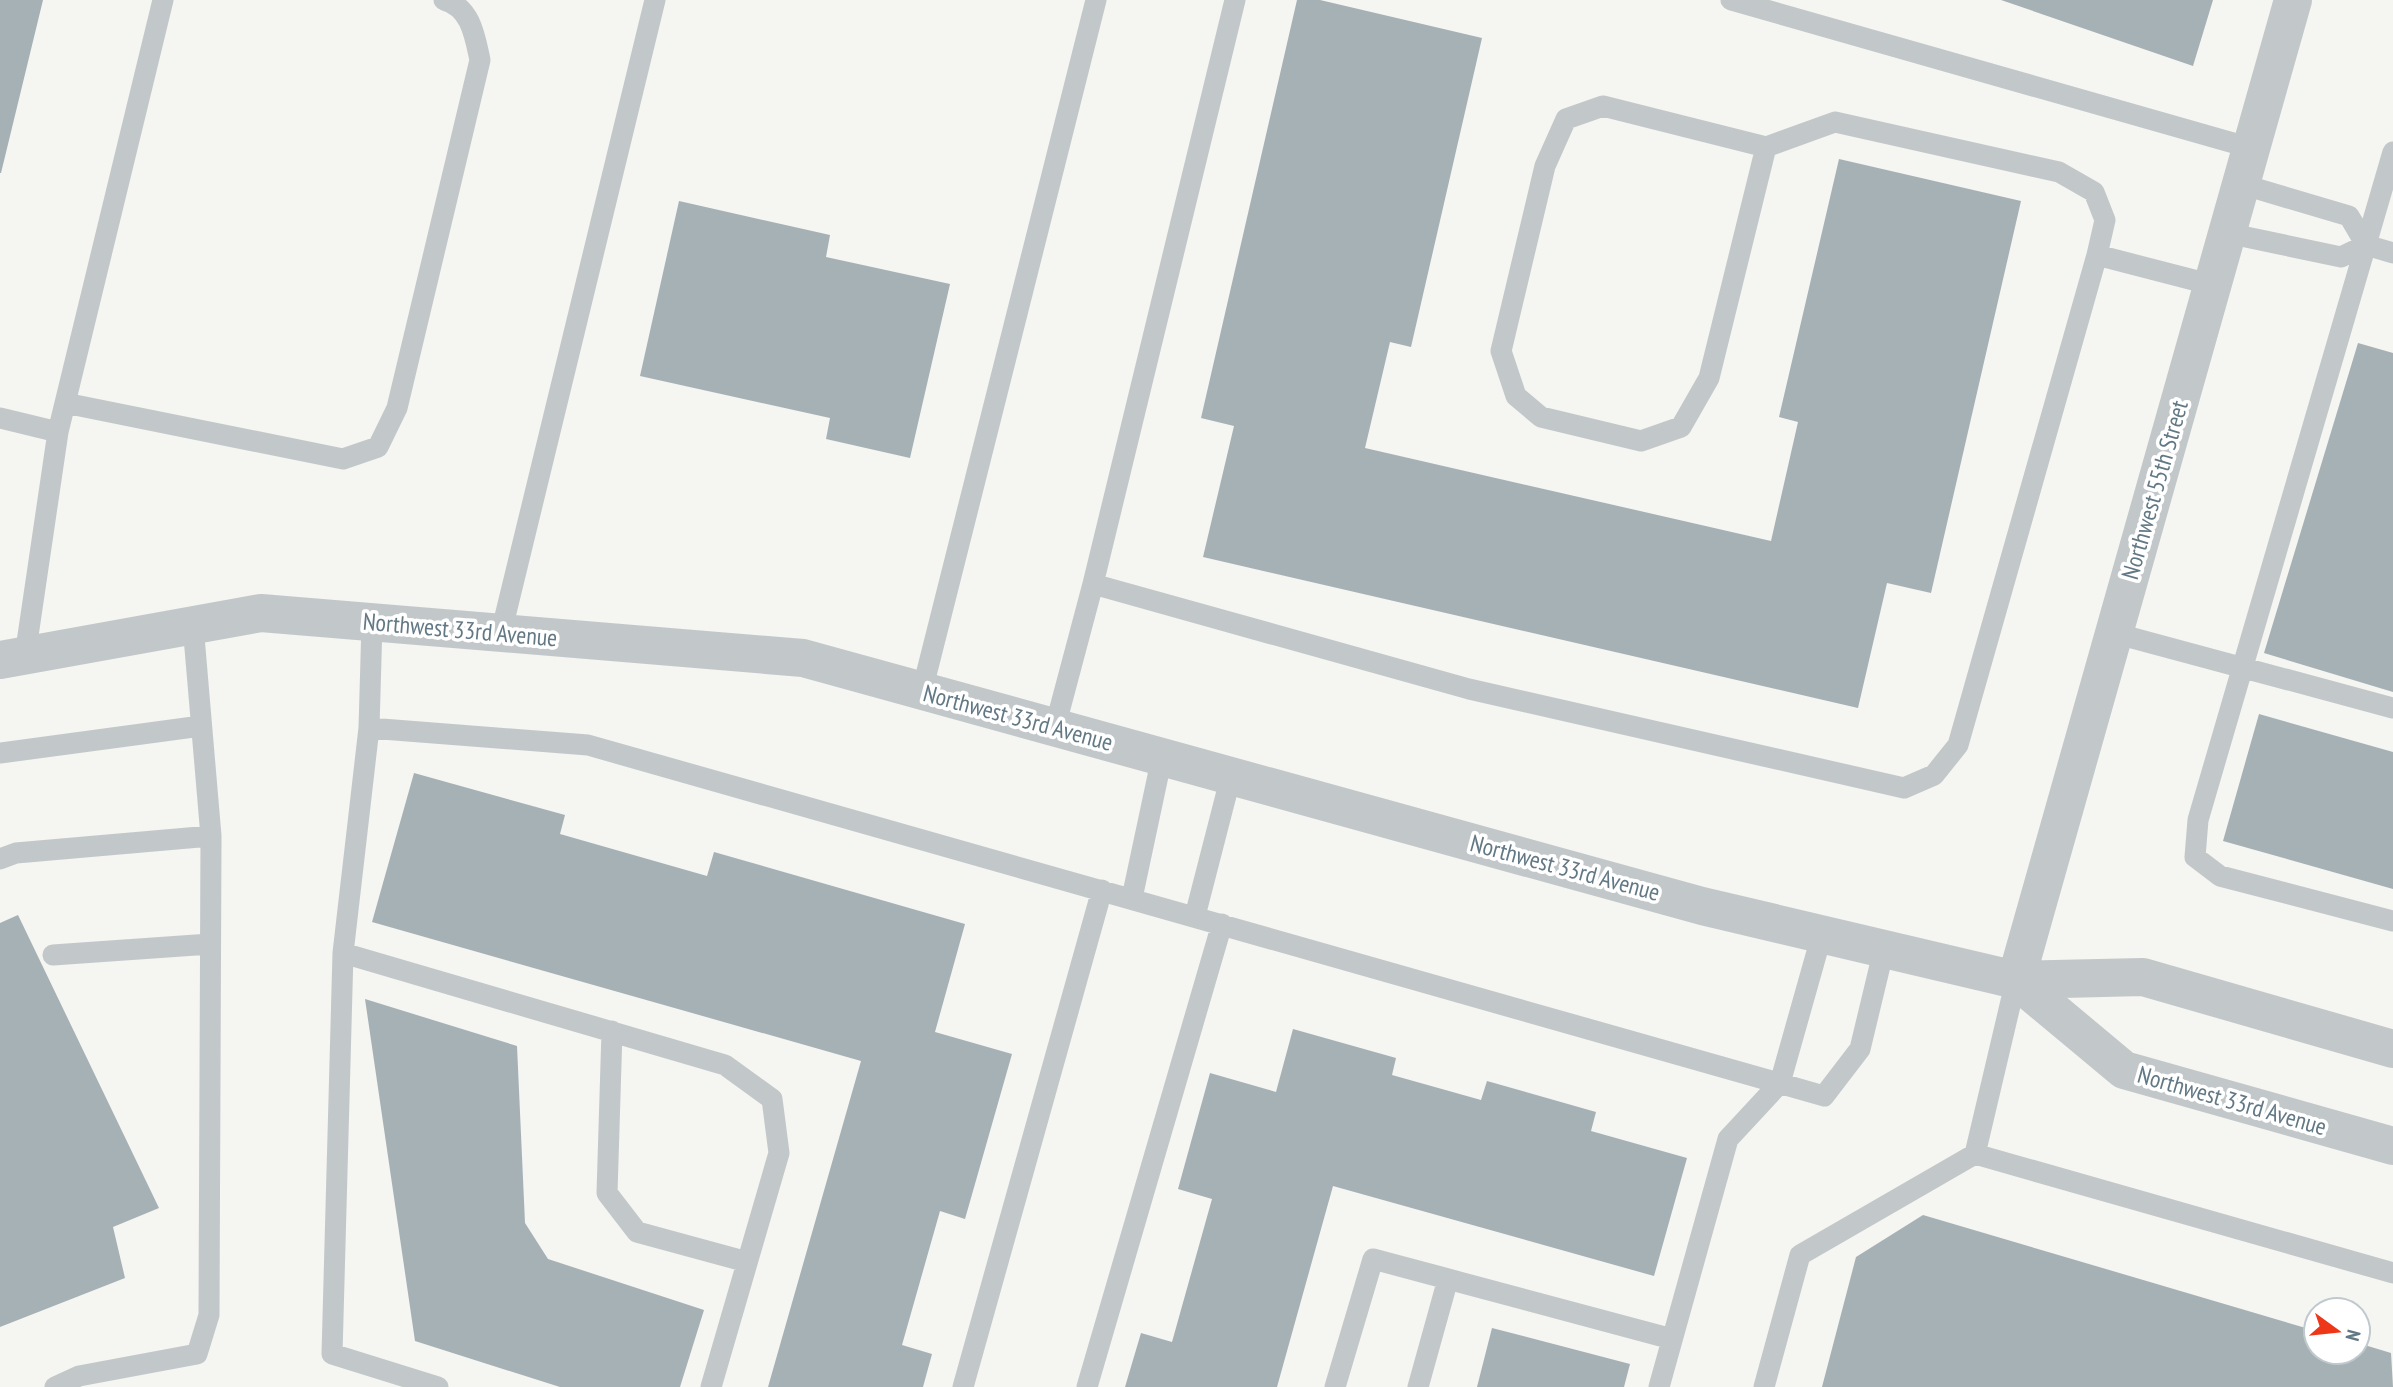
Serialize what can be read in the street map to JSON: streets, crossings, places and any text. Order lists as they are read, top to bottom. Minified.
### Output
{"streets":{"street":["Northwest 55th Street","Northwest 33rd Avenue"]},"crossings":[["Northwest 55th Street","Northwest 33rd Avenue"]],"north":"right"}
